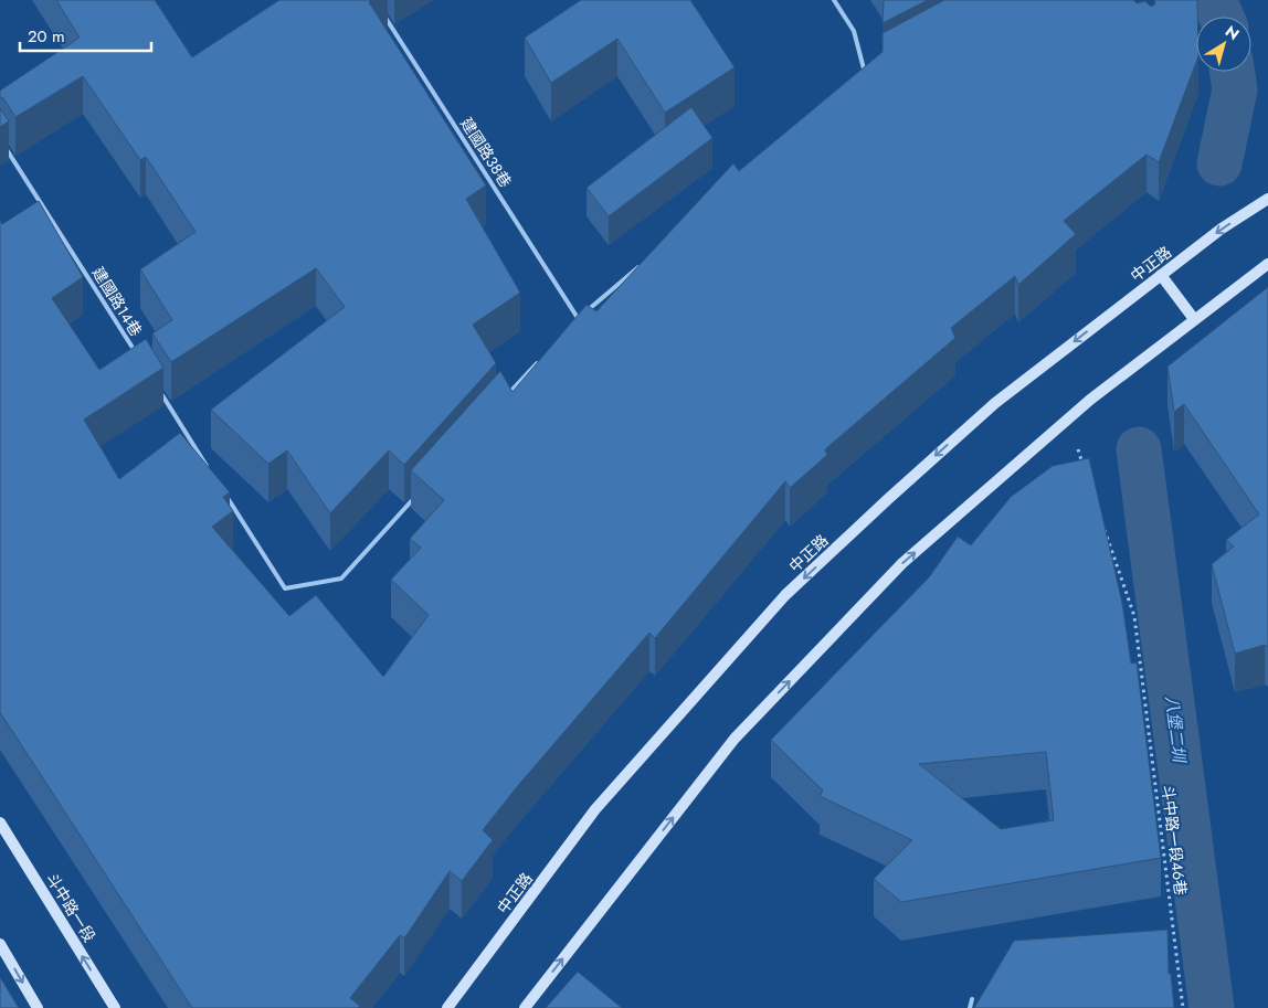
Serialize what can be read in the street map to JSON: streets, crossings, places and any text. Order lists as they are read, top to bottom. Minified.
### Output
{"streets":{"street":["中正路","斗中路一段"],"lane":["建國路38巷","建國路14巷"],"path":["斗中路一段46巷"]},"water":["八堡二圳"],"scale_bar":"20 m","north":"top right"}
